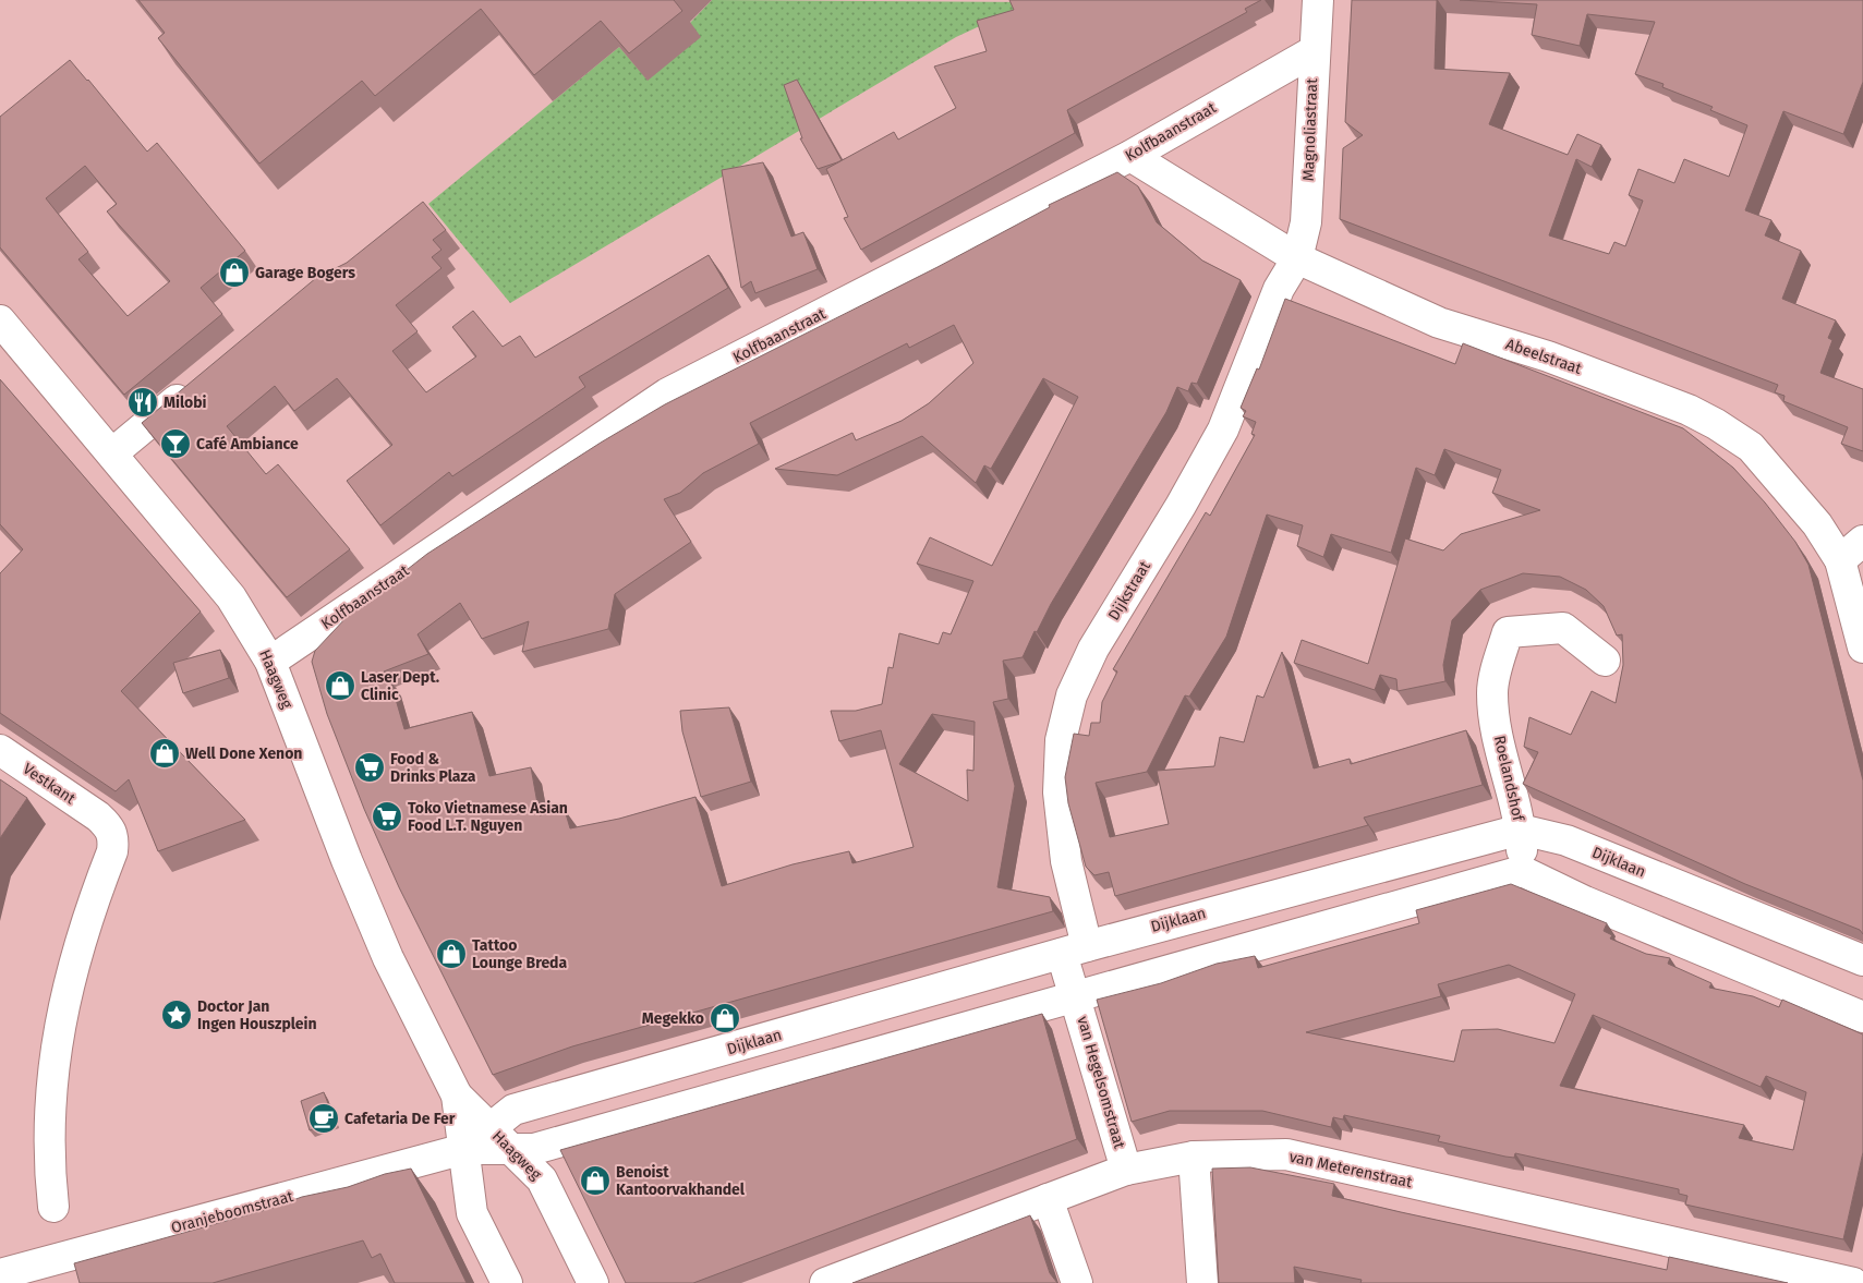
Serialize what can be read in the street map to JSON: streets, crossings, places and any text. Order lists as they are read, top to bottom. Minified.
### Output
{"streets":{"street":["Magnoliastraat","Kolfbaanstraat","Abeelstraat","Dijkstraat","Haagweg","Roelandshof","Vestkant","Dijklaan","van Hegelsomstraat","van Meterenstraat","Oranjeboomstraat"]},"crossings":[["Magnoliastraat","Kolfbaanstraat"],["Magnoliastraat","Abeelstraat"],["Magnoliastraat","Dijkstraat"],["Kolfbaanstraat","Abeelstraat"],["Kolfbaanstraat","Haagweg"],["Abeelstraat","Dijkstraat"],["Dijkstraat","Dijklaan"],["Dijkstraat","van Hegelsomstraat"],["Haagweg","Dijklaan"],["Haagweg","Oranjeboomstraat"],["Roelandshof","Dijklaan"],["Dijklaan","Oranjeboomstraat"],["van Hegelsomstraat","van Meterenstraat"]],"places":{"shop":["Garage Bogers","Laser Dept. Clinic","Well Done Xenon","Tattoo Lounge Breda","Megekko","Benoist Kantoorvakhandel"],"restaurant":["Milobi"],"bar":["Café Ambiance"],"supermarket":["Food & Drinks Plaza","Toko Vietnamese Asian Food L.T. Nguyen"],"place":["Doctor Jan Ingen Houszplein"],"cafe":["Cafetaria De Fer"]}}
